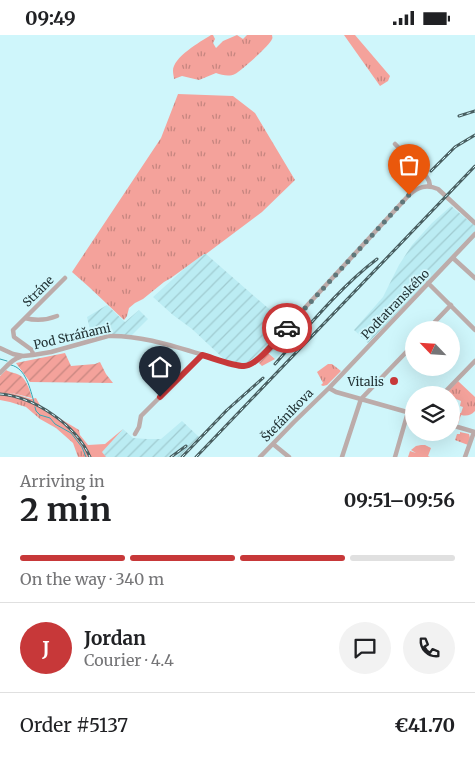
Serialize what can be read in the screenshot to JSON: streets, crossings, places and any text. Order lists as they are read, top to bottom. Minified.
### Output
{"streets":{"street":["Stráne","Podtatranského","Pod Stráňami","Štefánikova"]},"crossings":[["Stráne","Pod Stráňami"],["Podtatranského","Štefánikova"]],"places":["Vitalis"],"north":"top left","page":{"status":"09:49","heading":["2 min","Arriving in","09:51–09:56"],"panel":["Jordan","Courier · 4.4","Order #5137","€41.70"],"bar":"On the way · 340 m","round":"J"}}
